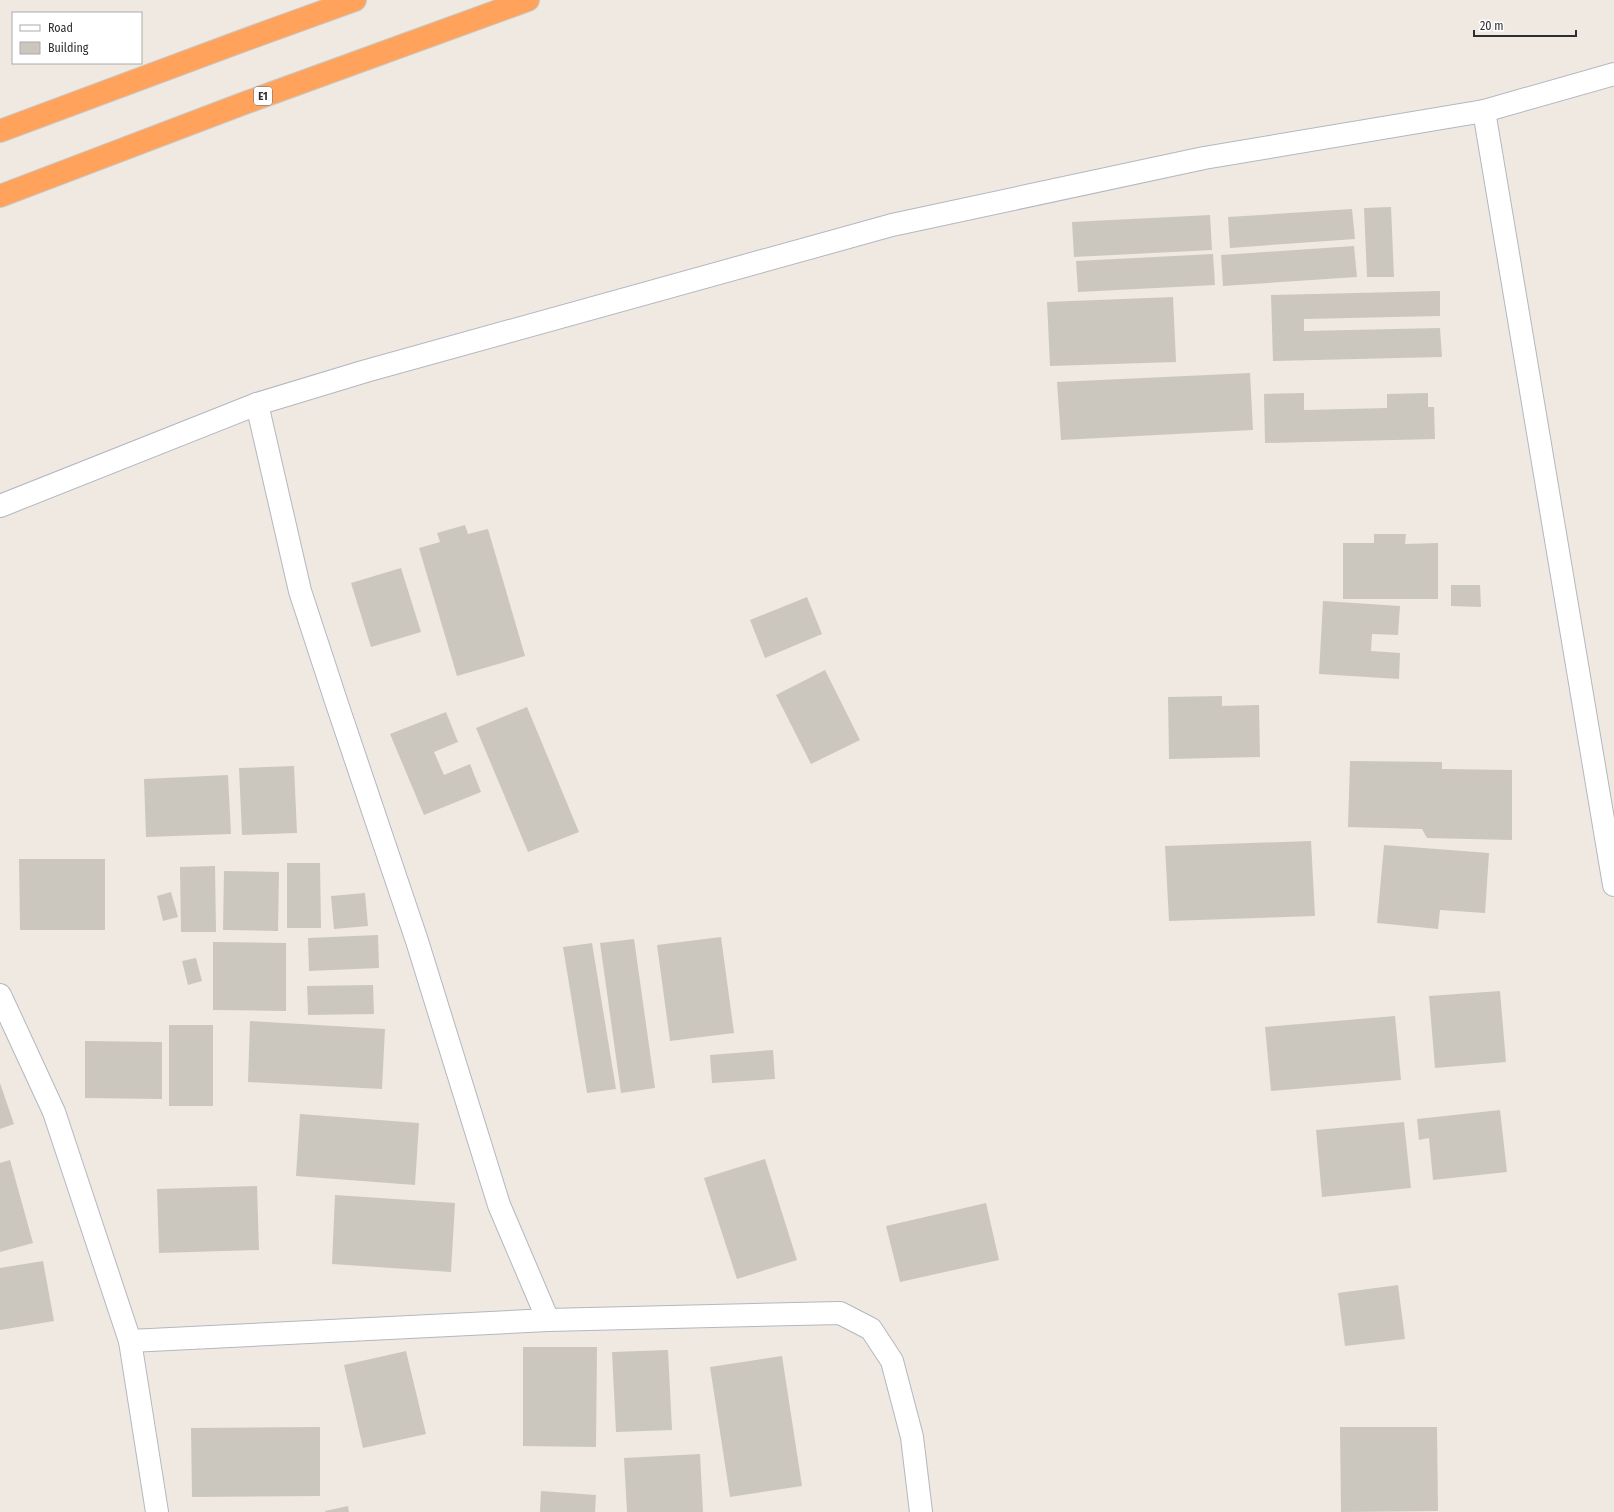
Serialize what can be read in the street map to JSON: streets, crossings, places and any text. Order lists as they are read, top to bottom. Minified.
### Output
{"streets":{"highway":["E1"]},"legend":["Road","Building"],"scale_bar":"20 m"}
